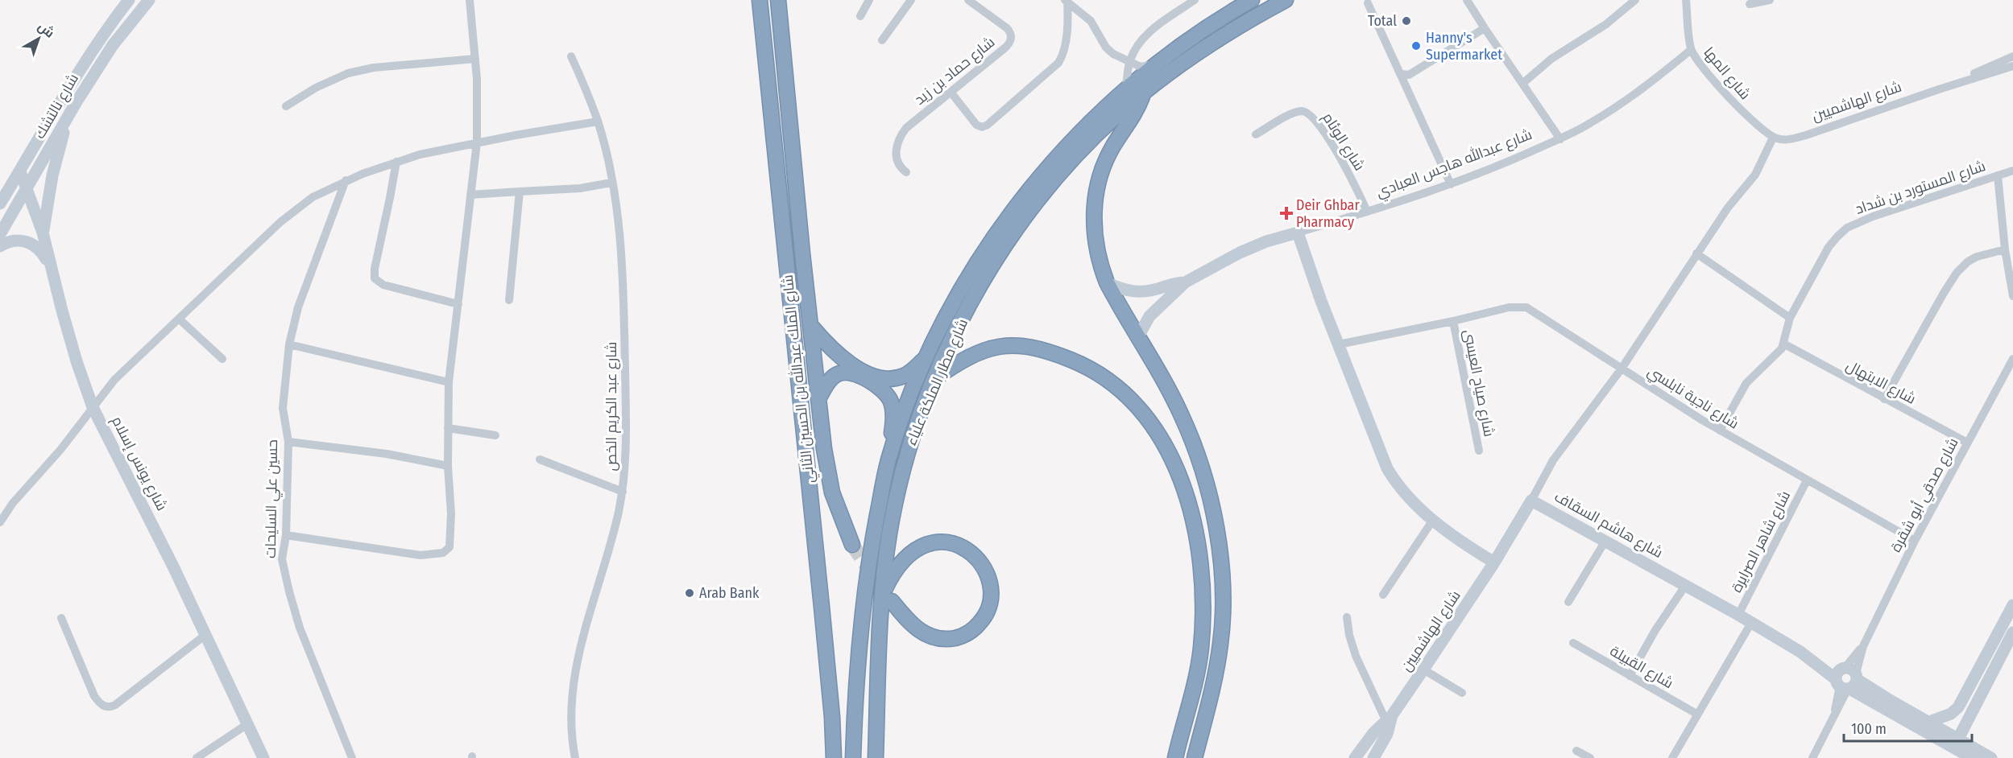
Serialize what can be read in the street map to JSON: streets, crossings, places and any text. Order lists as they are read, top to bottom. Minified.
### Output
{"streets":{"highway":["شارع الملك عبدالله بن الحسين الثاني","شارع مطار الملكة علياء"],"street":["شارع حماد بن زيد","شارع المها","شارع الهاشميين","شارع نالتشك","شارع الوئام","شارع عبدالله هاجس العبادي","شارع المستورد بن شداد","شارع الابتهال","شارع صياح العيسى","شارع ناجية نابلسي","شارع عبد الكريم الخص","شارع يونس إسلام","شارع صدقي أبو شقرة","حسين علي السليحات","شارع هاشم السقاف","شارع شاهر الصرايرة","شارع القبيلة"]},"crossings":[["شارع المها","شارع الهاشميين"],["شارع المها","شارع عبدالله هاجس العبادي"],["شارع الهاشميين","شارع هاشم السقاف"],["شارع نالتشك","شارع يونس إسلام"],["شارع الوئام","شارع عبدالله هاجس العبادي"],["شارع المستورد بن شداد","شارع الابتهال"],["شارع المستورد بن شداد","شارع ناجية نابلسي"],["شارع الابتهال","شارع صدقي أبو شقرة"],["شارع صياح العيسى","شارع ناجية نابلسي"],["شارع ناجية نابلسي","شارع صدقي أبو شقرة"],["شارع ناجية نابلسي","شارع شاهر الصرايرة"],["شارع صدقي أبو شقرة","شارع هاشم السقاف"],["شارع هاشم السقاف","شارع شاهر الصرايرة"]],"places":{"other":["Total","Hanny's Supermarket","Arab Bank"],"health":["Deir Ghbar Pharmacy"]},"scale_bar":"100 m","north":"top right"}
